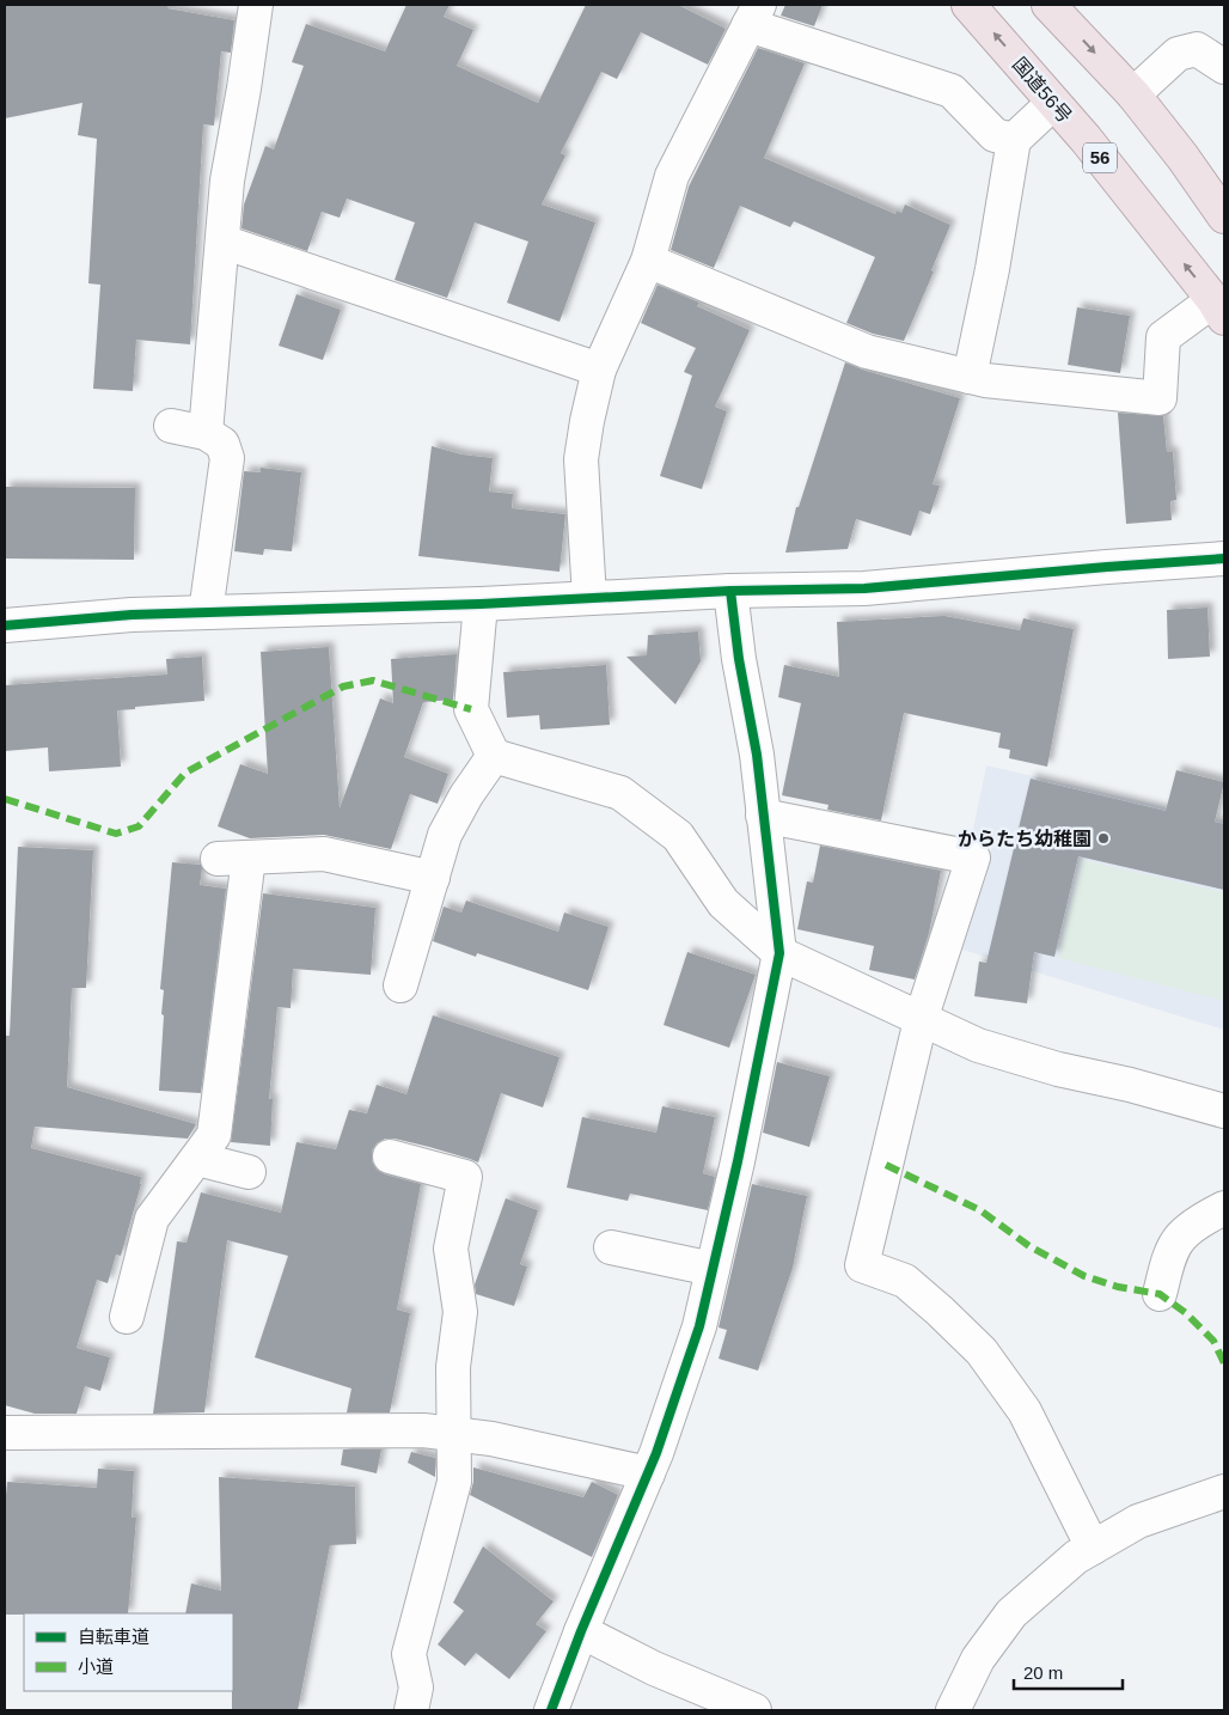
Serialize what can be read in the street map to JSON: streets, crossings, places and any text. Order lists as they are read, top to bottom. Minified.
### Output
{"streets":{"highway":["国道56号","56"]},"places":["からたち幼稚園"],"legend":["自転車道","小道"],"scale_bar":"20 m"}
